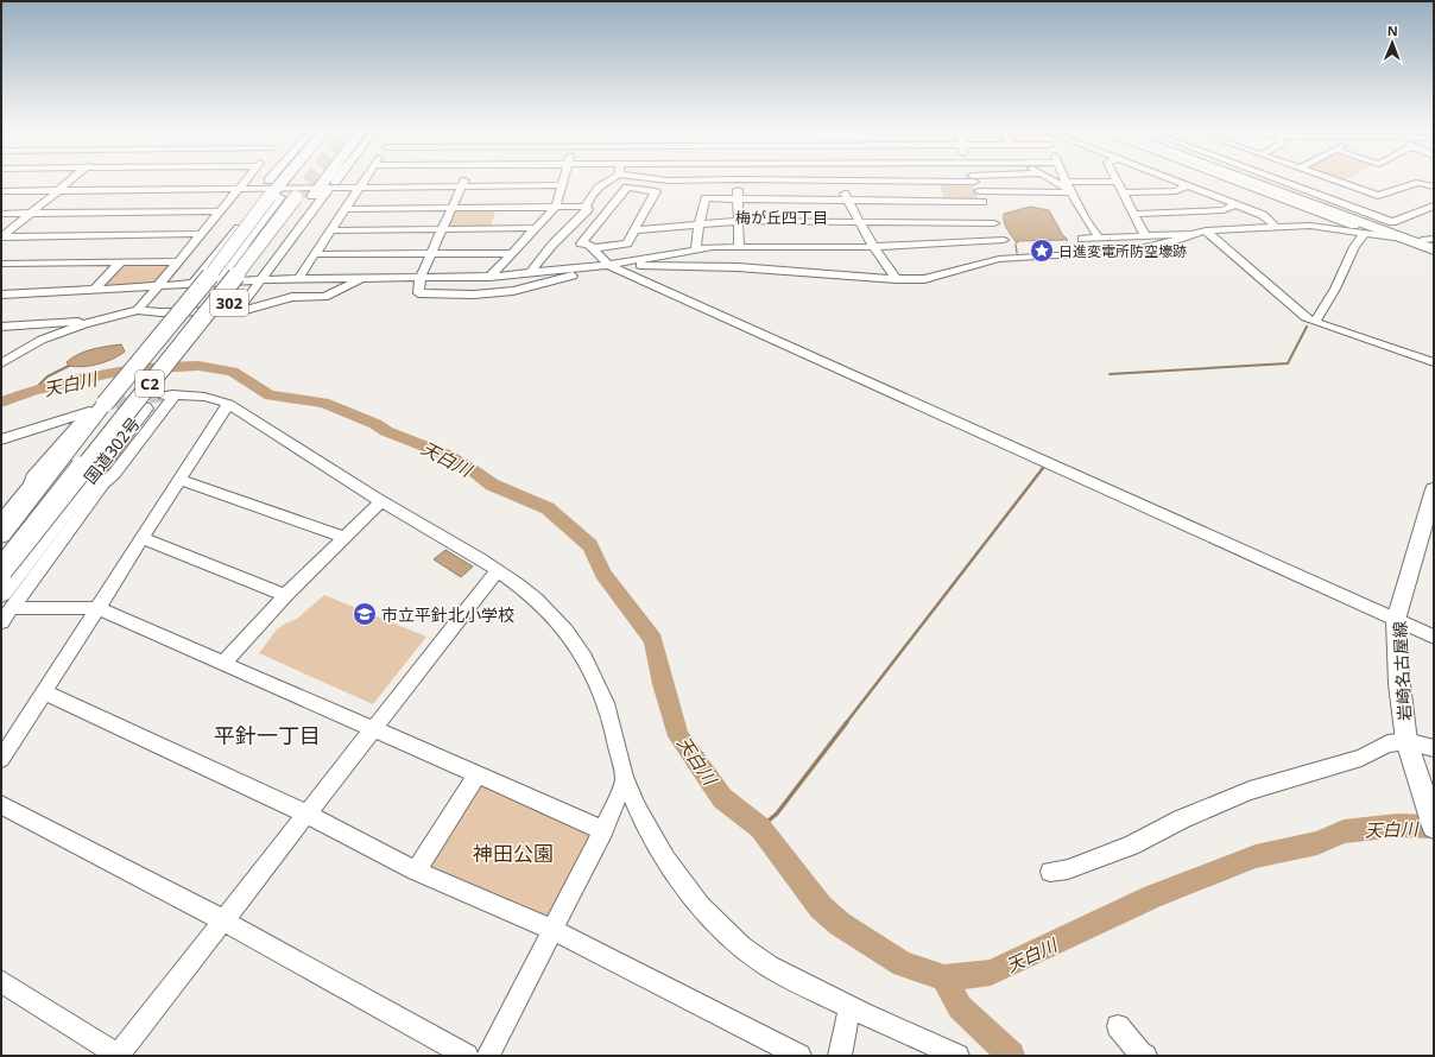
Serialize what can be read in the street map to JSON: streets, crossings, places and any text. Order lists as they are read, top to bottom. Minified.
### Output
{"streets":{"highway":["302","C2","国道302号"],"main road":["岩崎名古屋線"]},"crossings":[["C2","国道302号"]],"districts":["梅が丘四丁目","平針一丁目"],"water":["天白川"],"parks":["神田公園"],"places":{"place":["日進変電所防空壕跡"],"school or university":["市立平針北小学校"]},"north":"top"}
